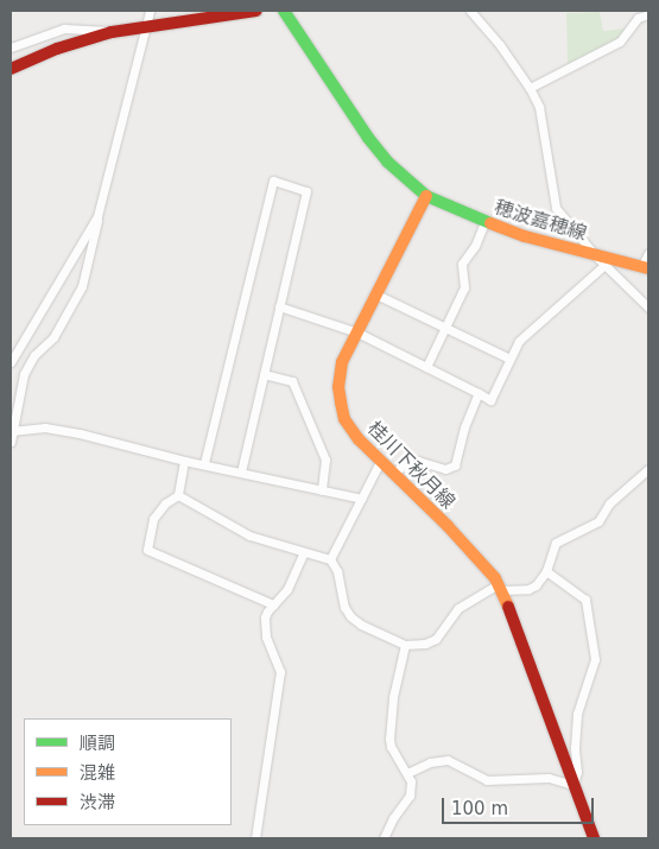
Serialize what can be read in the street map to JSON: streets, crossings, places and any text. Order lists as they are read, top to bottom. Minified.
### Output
{"streets":{"main road":["穂波嘉穂線","桂川下秋月線"]},"crossings":[["穂波嘉穂線","桂川下秋月線"]],"legend":["順調","混雑","渋滞"],"scale_bar":"100 m"}
